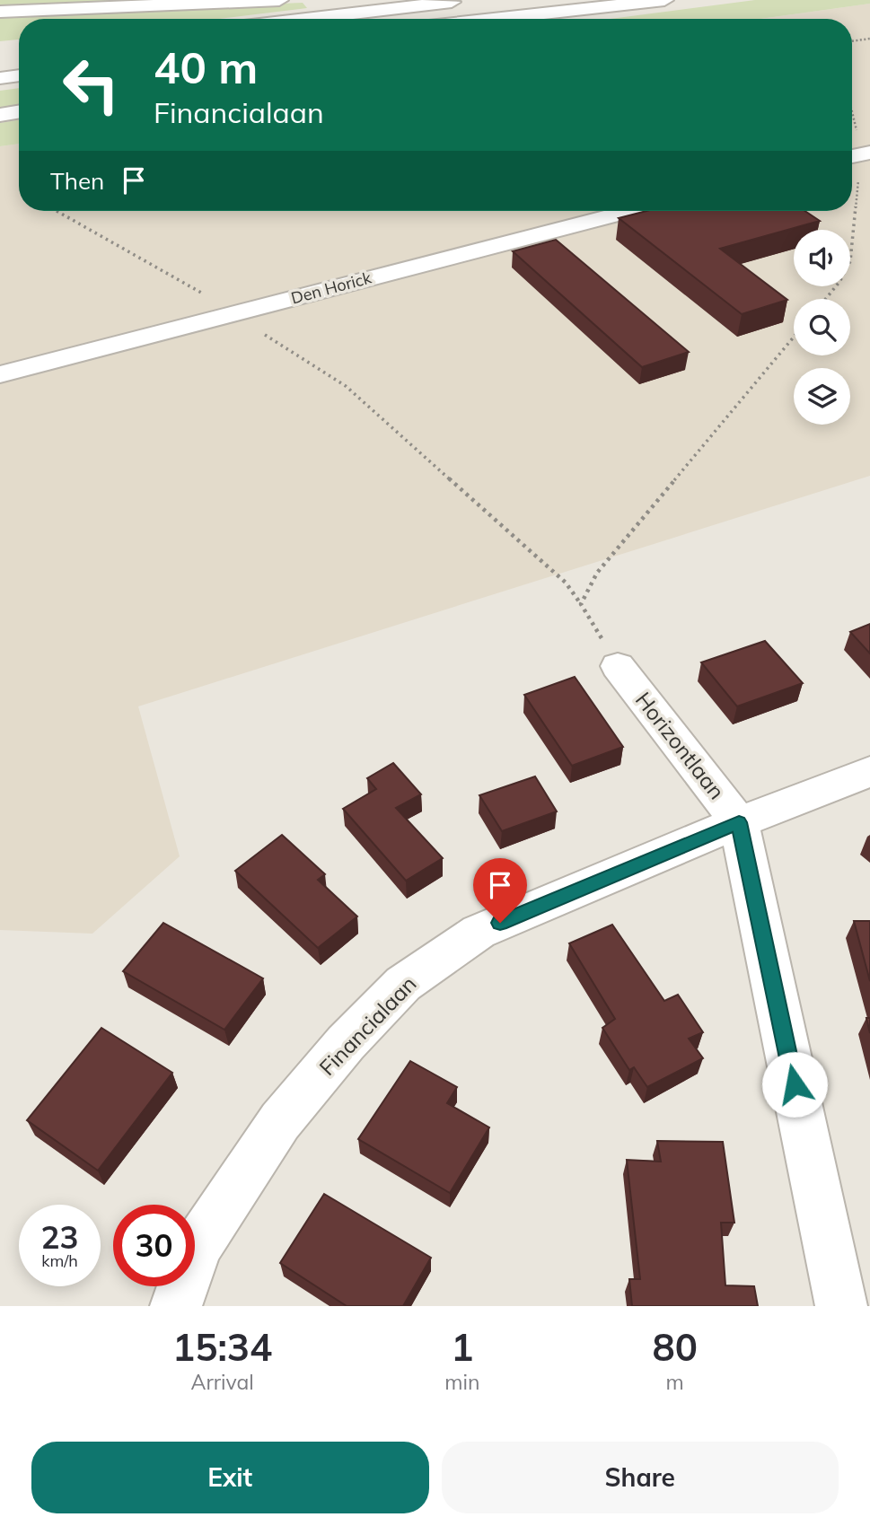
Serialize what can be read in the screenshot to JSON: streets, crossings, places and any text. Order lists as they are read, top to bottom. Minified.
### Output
{"streets":{"main road":["Den Horick","Horizontlaan","Financialaan"]},"crossings":[["Horizontlaan","Financialaan"]],"page":{"turn":["40 m","Financialaan"],"then":"Then","speed":"23 km/h","limit":"30","eta":["15:34","Arrival","1","min","80","m"],"buttons":["Exit","Share"]}}
